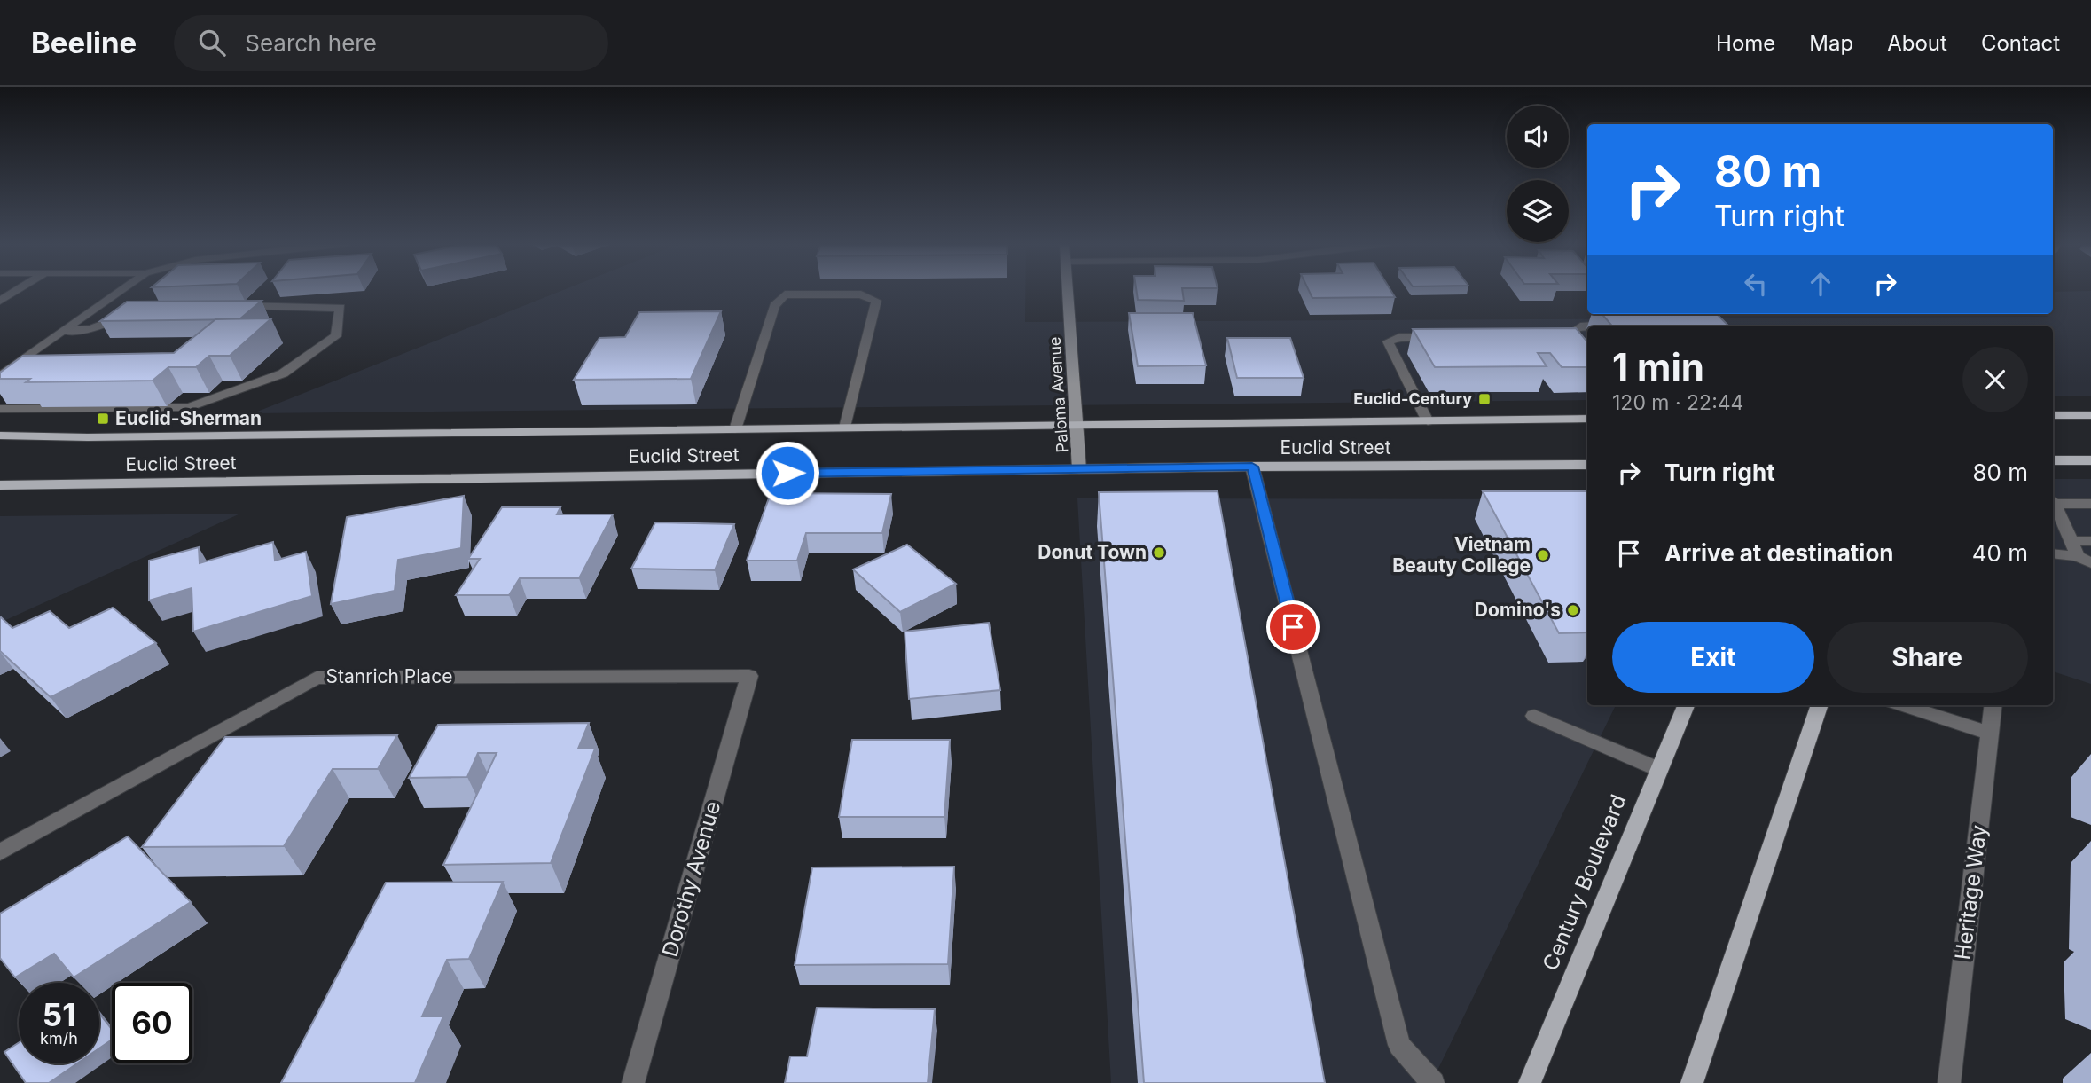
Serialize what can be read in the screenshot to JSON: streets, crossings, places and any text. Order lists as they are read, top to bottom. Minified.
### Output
{"streets":{"main road":["Euclid Street","Century Boulevard"],"street":["Paloma Avenue","Stanrich Place","Dorothy Avenue","Heritage Way"]},"crossings":[["Paloma Avenue","Euclid Street"],["Stanrich Place","Dorothy Avenue"]],"places":{"transit":["Euclid-Century","Euclid-Sherman"],"other":["Donut Town","Vietnam Beauty College","Domino's"]},"page":{"header":"Beeline","search":"Search here","nav":["Home","Map","About","Contact"],"turn":["80 m","Turn right"],"heading":["1 min","120 m · 22:44"],"list":[{"name":"Turn right","value":"80 m"},{"name":"Arrive at destination","value":"40 m"}],"buttons":["Exit","Share"],"speed":"51 km/h","limit":"60"}}
